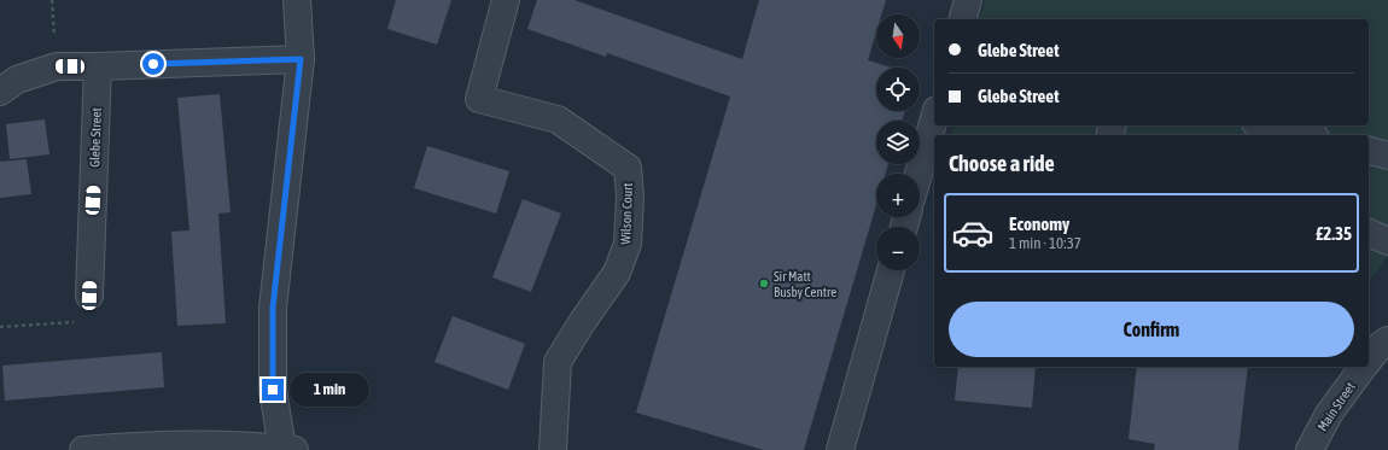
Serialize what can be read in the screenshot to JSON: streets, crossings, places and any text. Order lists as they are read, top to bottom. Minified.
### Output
{"streets":{"street":["Glebe Street","Wilson Court","Main Street"]},"places":["Sir Matt Busby Centre"],"north":"bottom","page":{"map_buttons":["+","−"],"banner":["Glebe Street","Glebe Street"],"heading":"Choose a ride","list":[{"name":"Economy","note":"1 min · 10:37","value":"£2.35"}],"buttons":"Confirm","bubble":"1 min"}}
